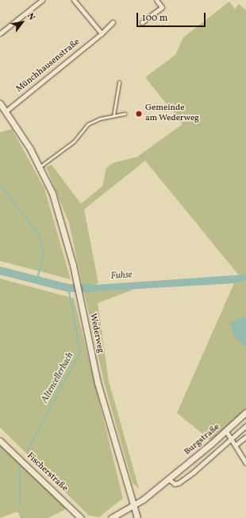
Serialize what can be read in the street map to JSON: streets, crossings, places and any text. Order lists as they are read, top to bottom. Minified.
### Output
{"streets":{"main road":["Wederweg","Burgstraße","Fischerstraße"],"street":["Münchhausenstraße"]},"crossings":[["Münchhausenstraße","Wederweg"],["Wederweg","Burgstraße"]],"water":["Fuhse","Altencellerbach"],"places":["Gemeinde am Wederweg"],"scale_bar":"100 m","north":"top right"}
